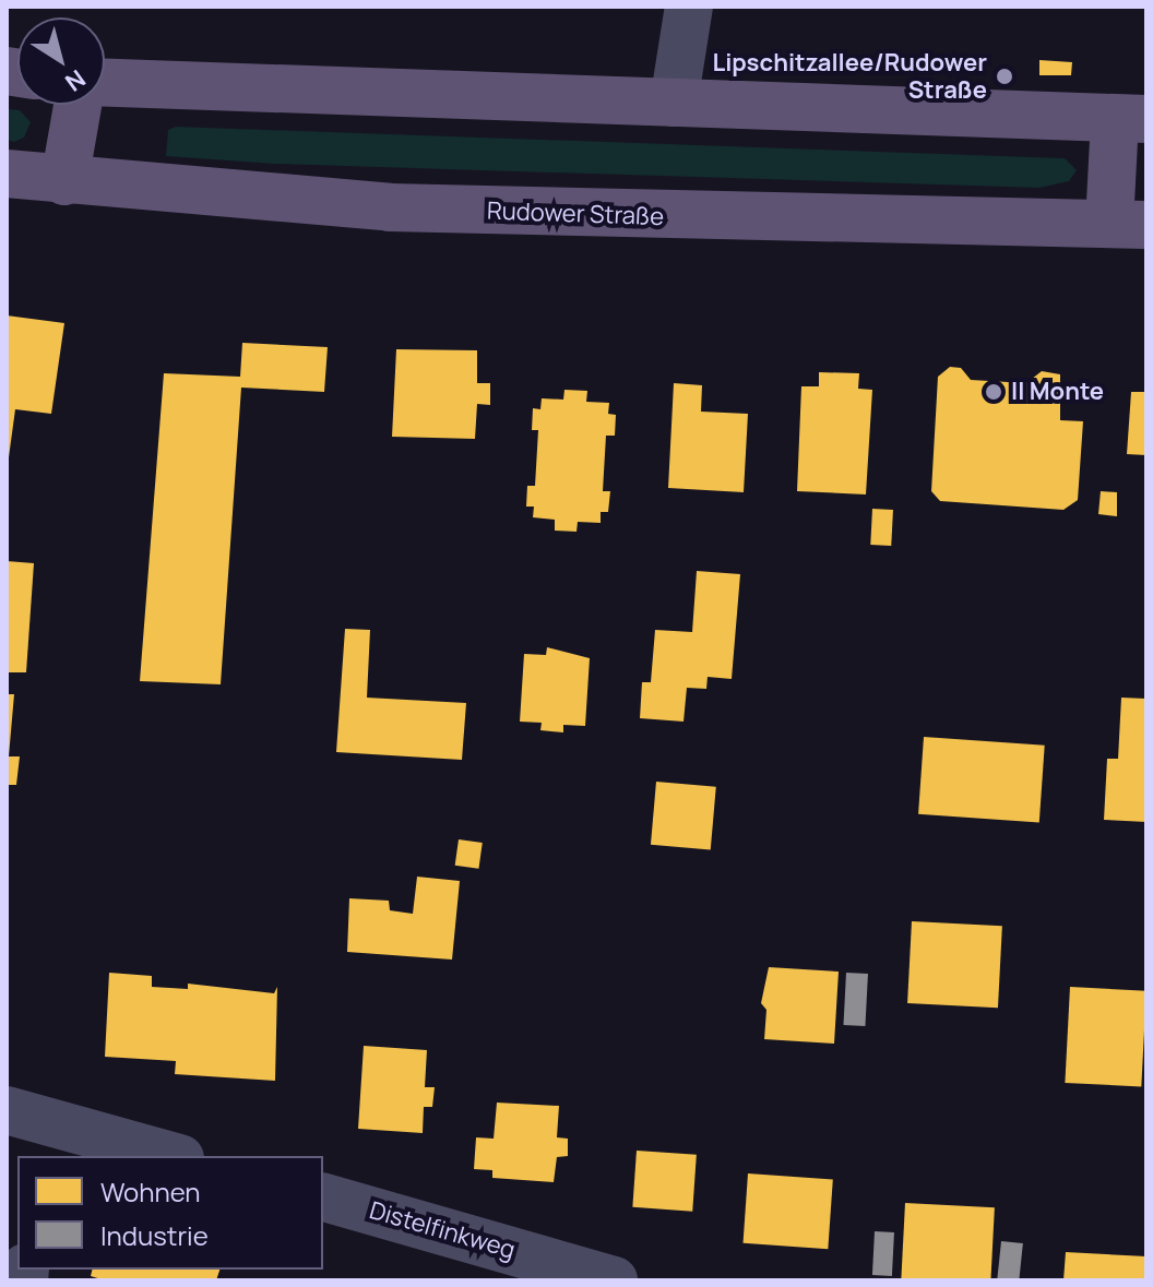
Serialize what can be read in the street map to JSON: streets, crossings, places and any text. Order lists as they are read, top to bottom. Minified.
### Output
{"streets":{"main road":["Rudower Straße"],"street":["Distelfinkweg"]},"places":["Lipschitzallee/Rudower Straße","Il Monte"],"legend":["Wohnen","Industrie"],"north":"bottom right"}
